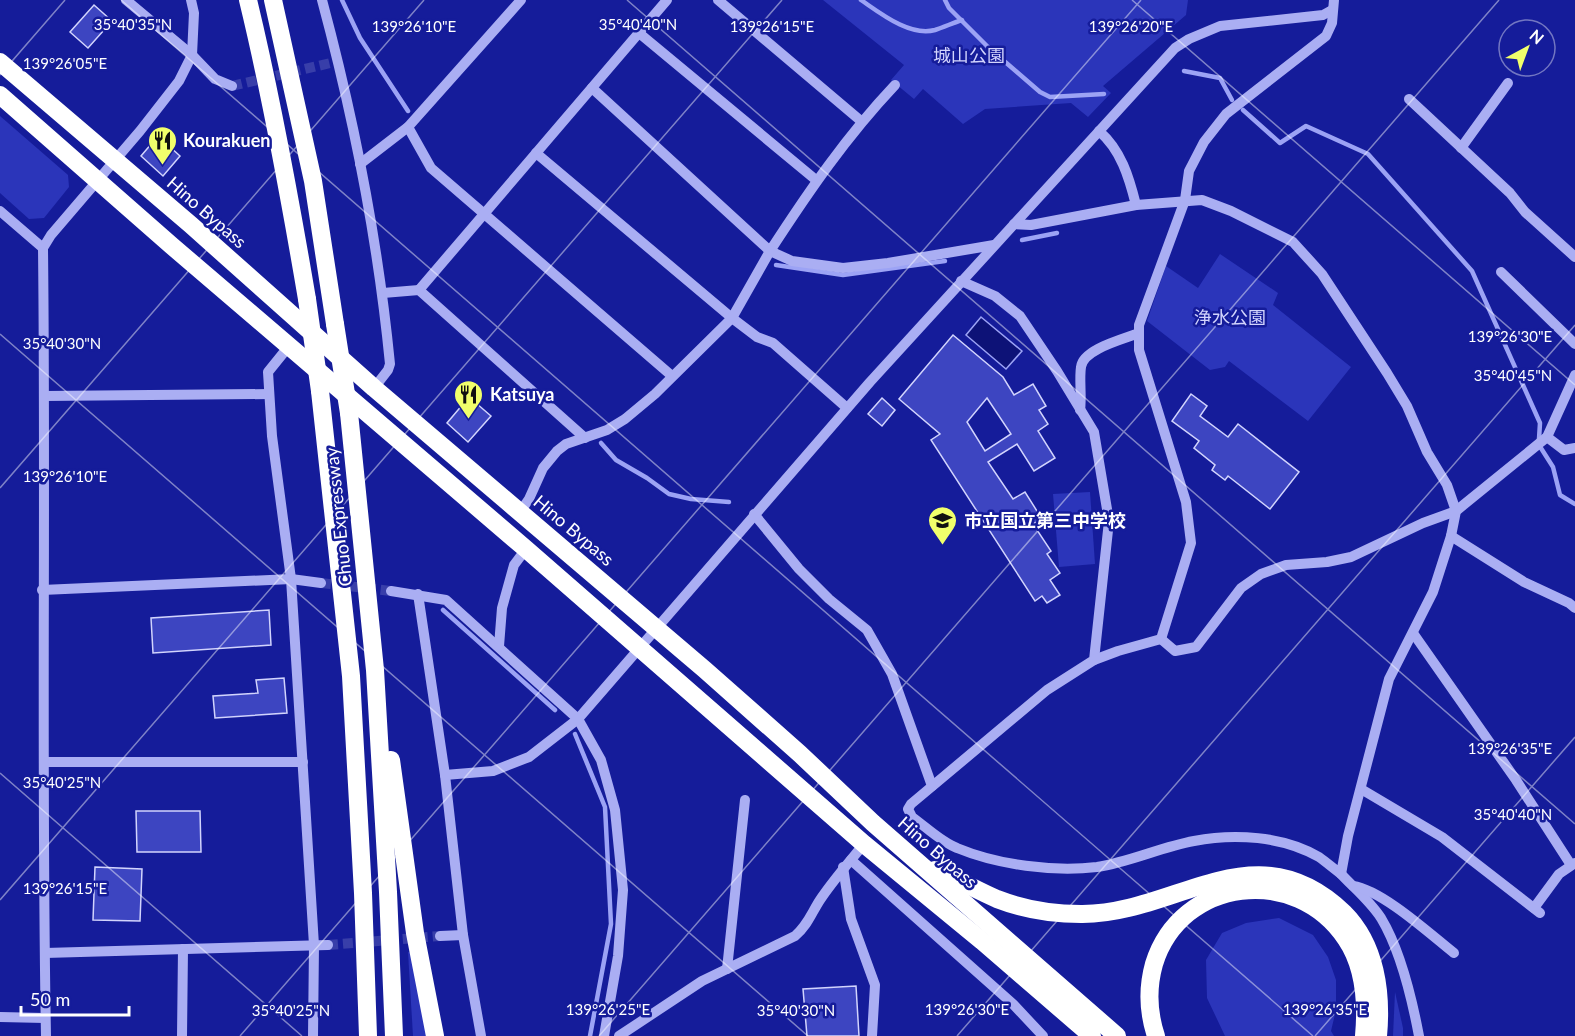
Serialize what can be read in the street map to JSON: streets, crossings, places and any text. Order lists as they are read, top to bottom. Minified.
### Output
{"streets":{"highway":["Hino Bypass","Chuo Expressway"]},"parks":["城山公園","浄水公園"],"places":{"restaurant":["Kourakuen","Katsuya"],"school or university":["市立国立第三中学校"]},"scale_bar":"50 m","north":"top right","coordinates":["35°40'35\"N","35°40'40\"N","139°26'10\"E","139°26'15\"E","139°26'20\"E","139°26'05\"E","139°26'30\"E","35°40'30\"N","35°40'45\"N","139°26'35\"E","35°40'25\"N","139°26'25\"E"]}
